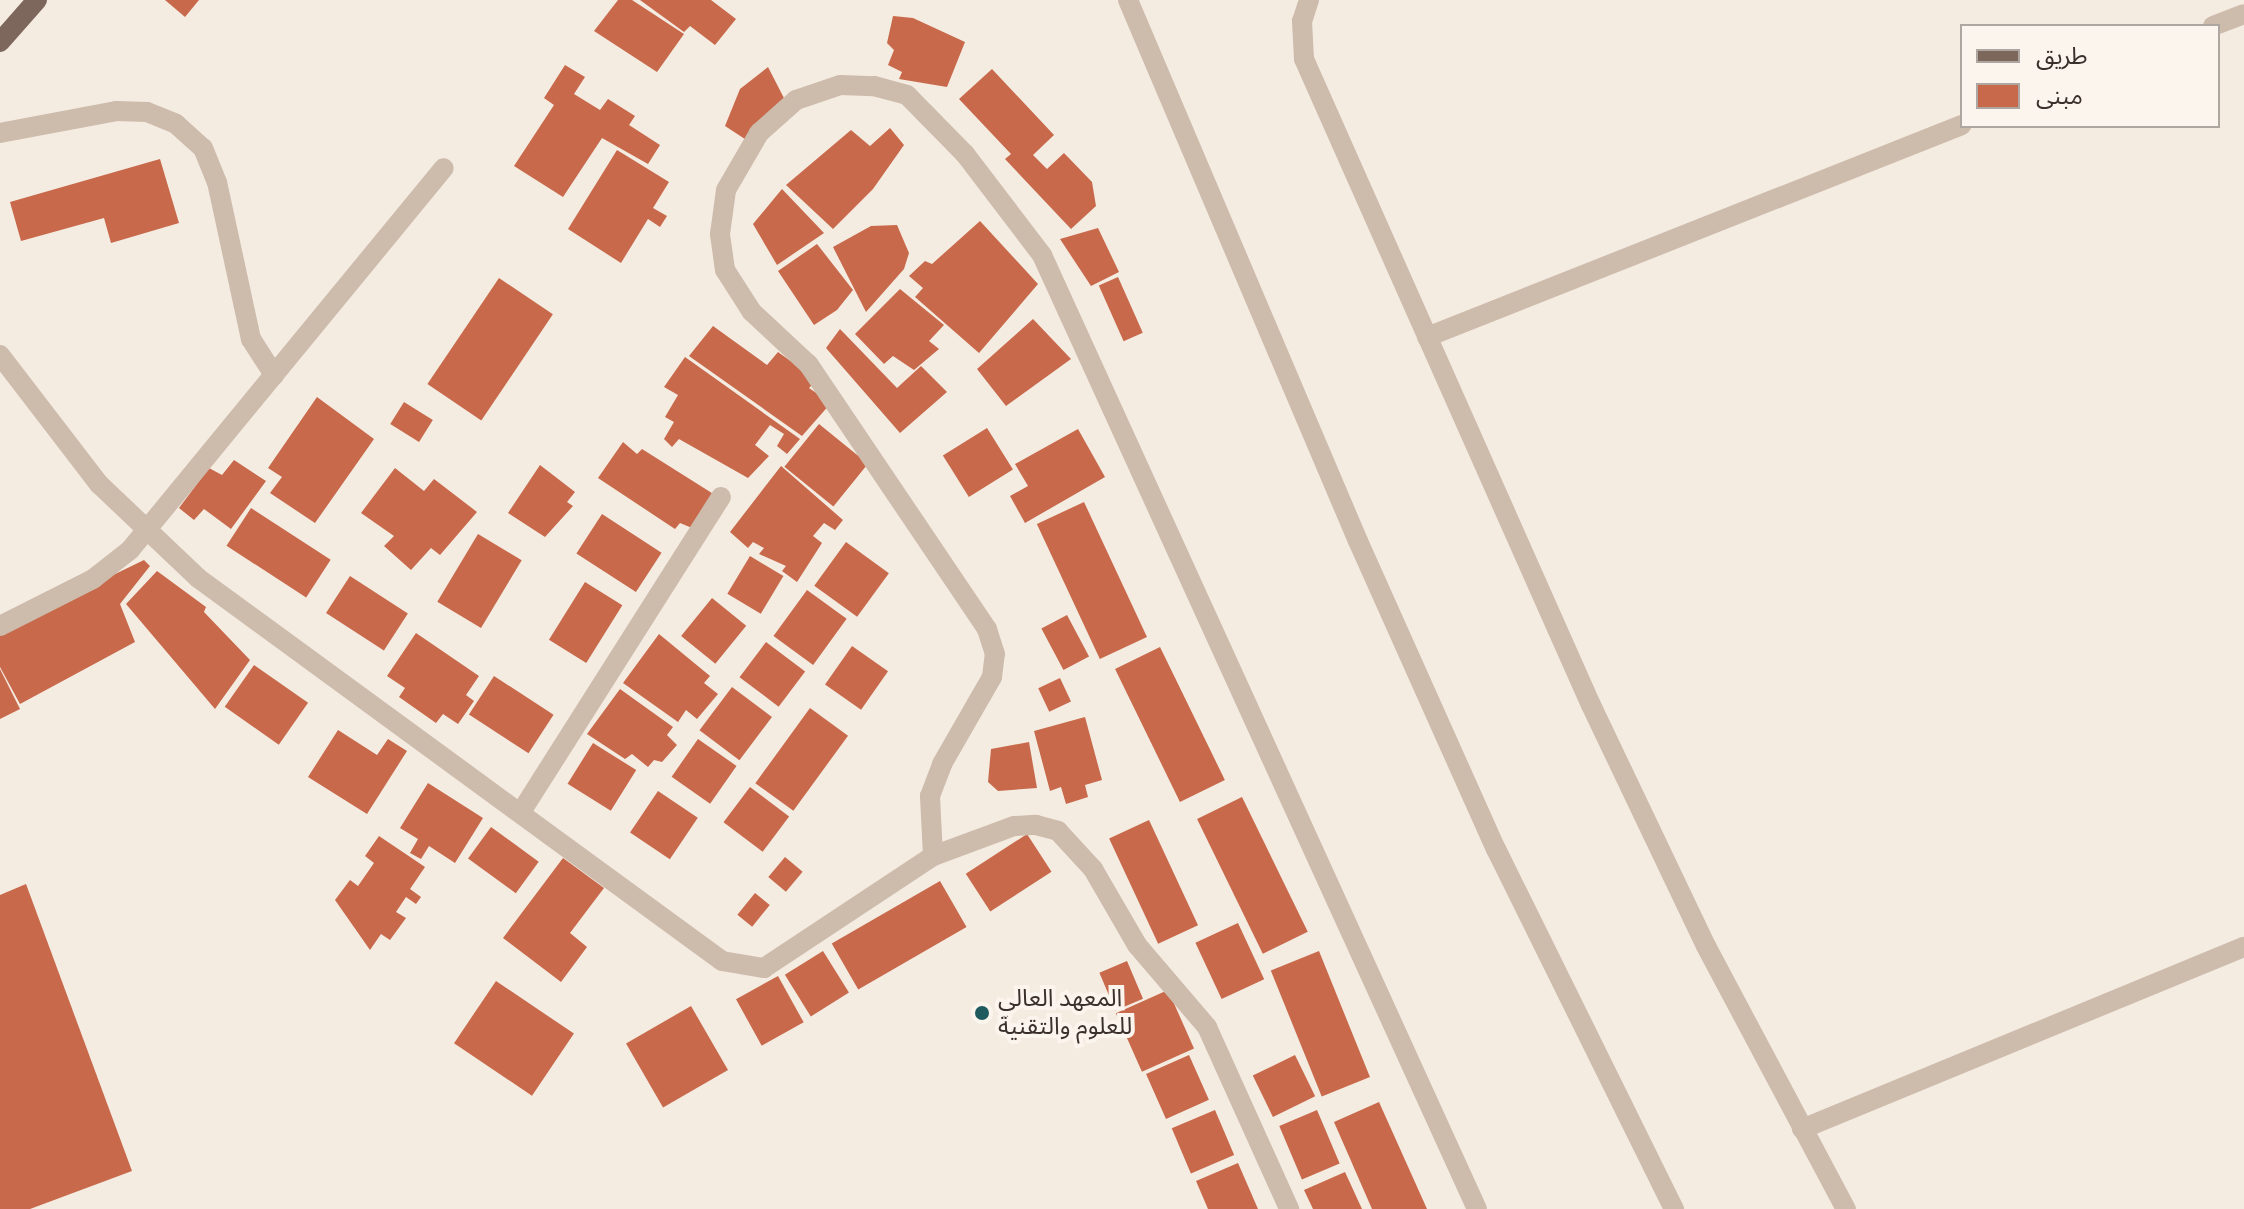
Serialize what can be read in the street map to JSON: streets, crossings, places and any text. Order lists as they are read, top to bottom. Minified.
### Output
{"places":["المعهد العالي للعلوم والتقنية"],"legend":["طريق","مبنى"]}
